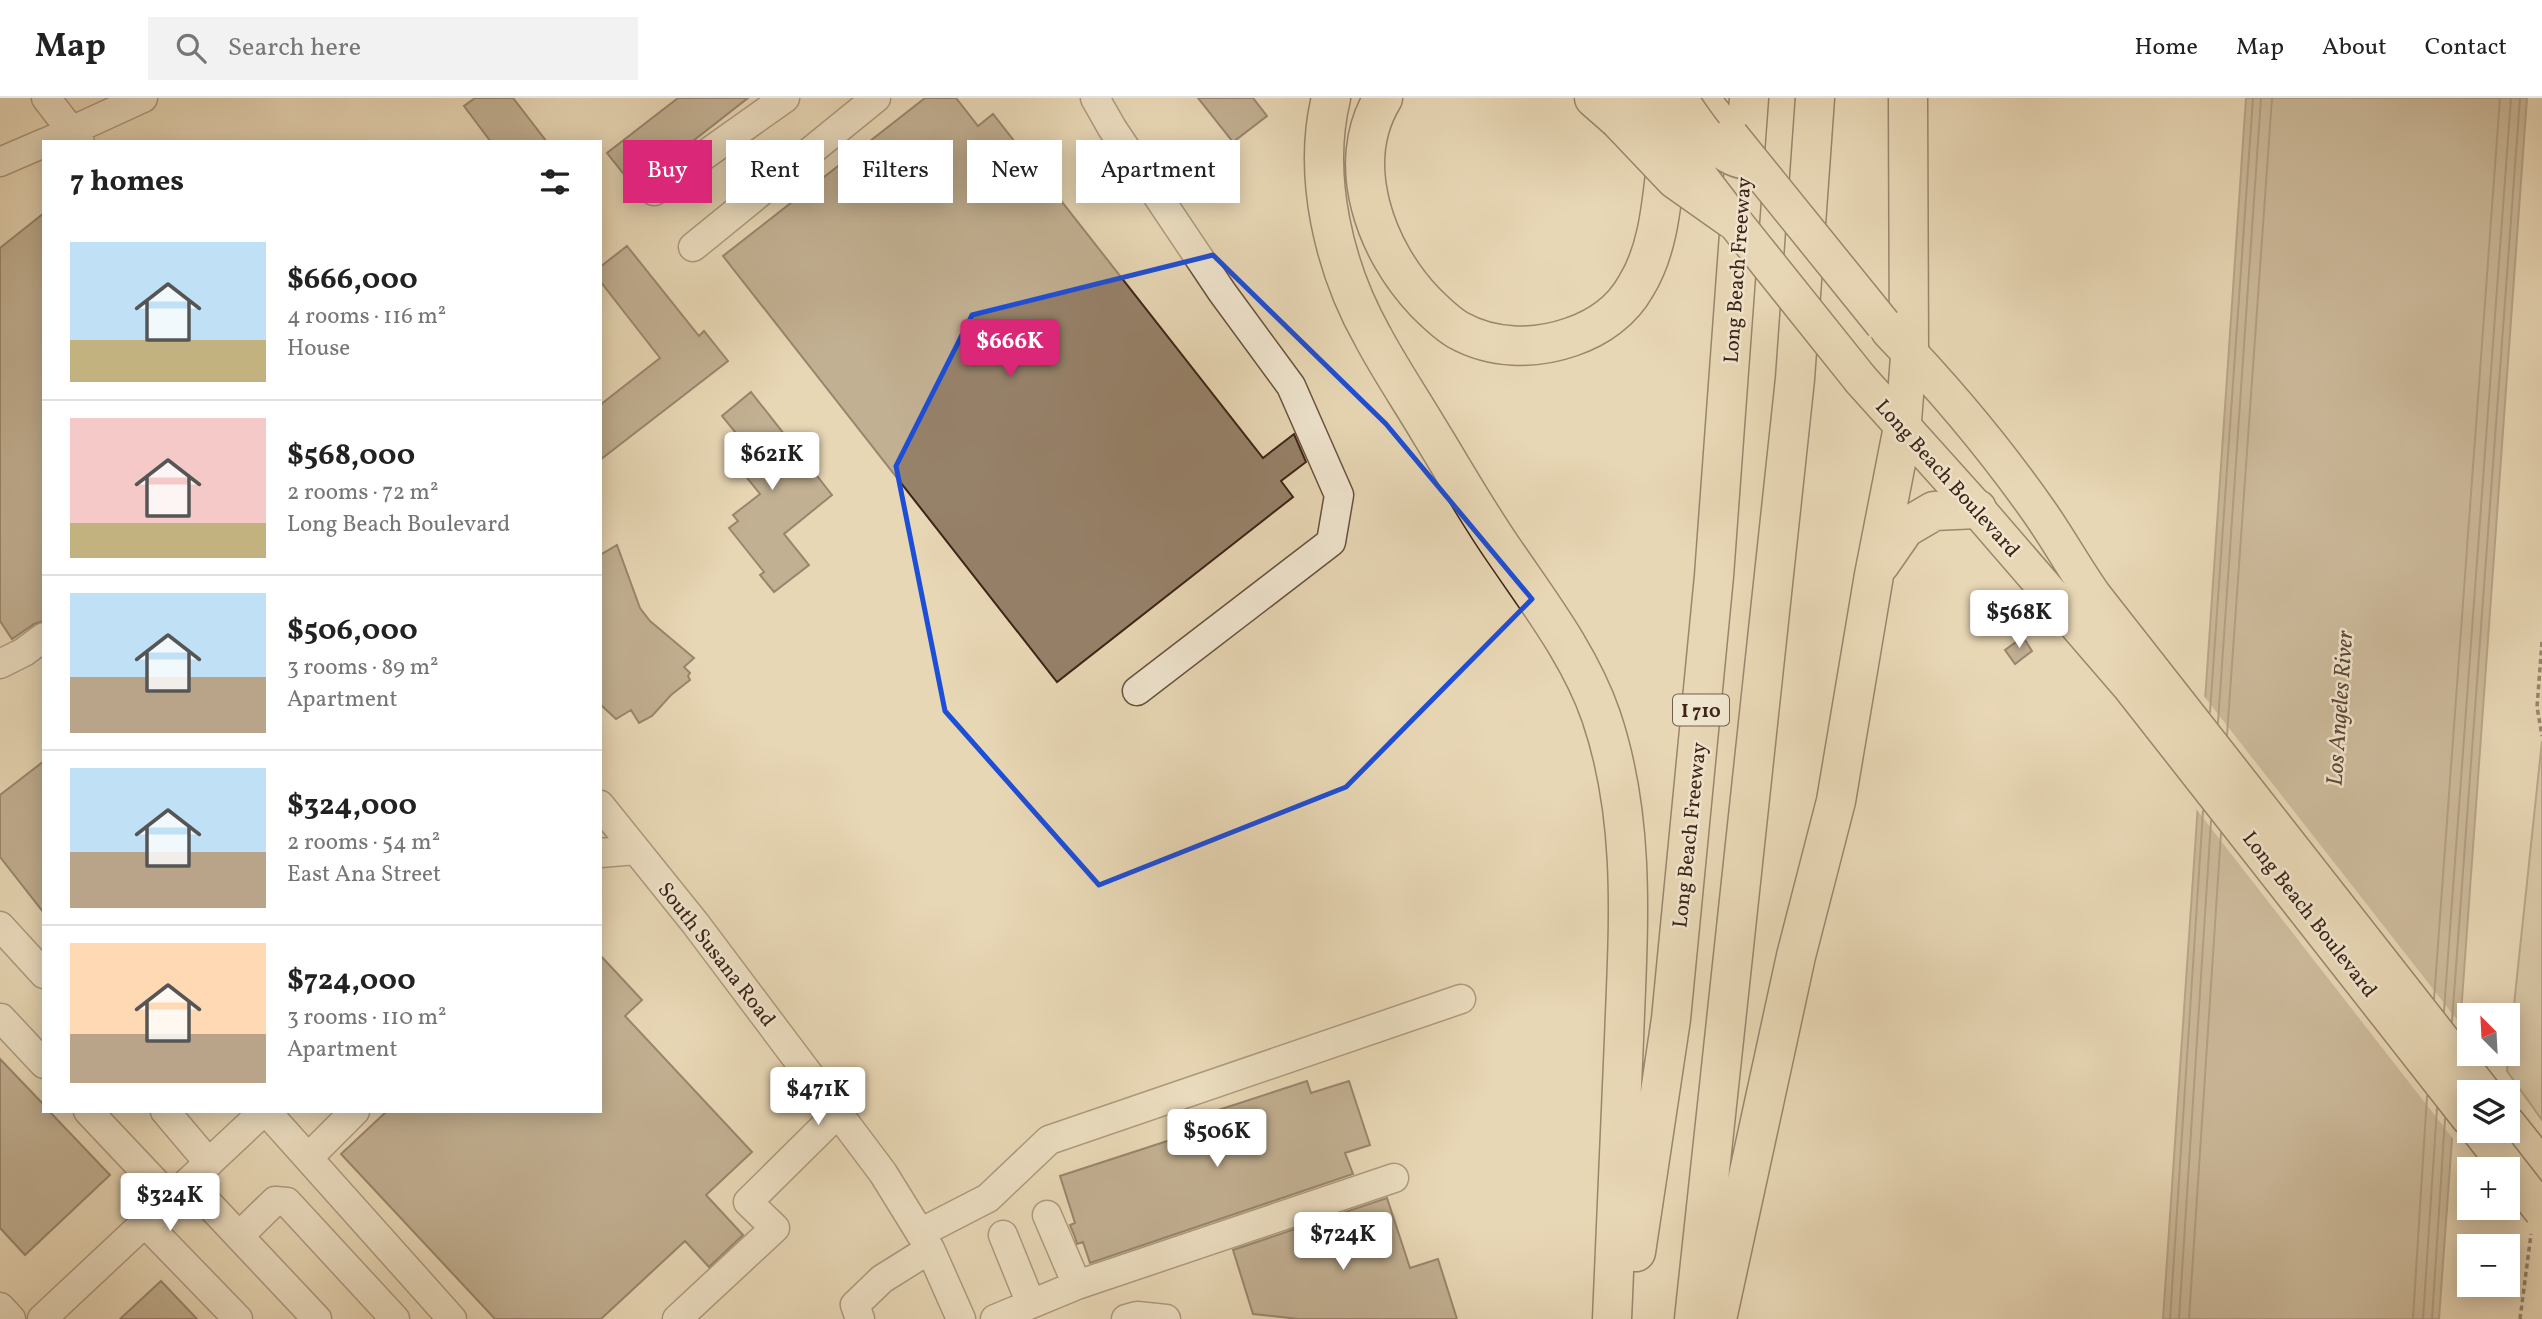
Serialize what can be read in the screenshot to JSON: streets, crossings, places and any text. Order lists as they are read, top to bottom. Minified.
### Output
{"streets":{"highway":["Long Beach Freeway","I 710"],"main road":["Long Beach Boulevard"],"street":["South Susana Road"]},"water":["Los Angeles River"],"north":"top left","page":{"header":"Map","search":"Search here","nav":["Home","Map","About","Contact"],"chip":["Buy","Rent","Filters","New","Apartment"],"heading":"7 homes","list":[{"name":"$666,000","note":"4 rooms · 116 m² · House"},{"name":"$568,000","note":"2 rooms · 72 m² · Long Beach Boulevard"},{"name":"$506,000","note":"3 rooms · 89 m² · Apartment"},{"name":"$324,000","note":"2 rooms · 54 m² · East Ana Street"},{"name":"$724,000","note":"3 rooms · 110 m² · Apartment"}],"price":["$666K","$621K","$568K","$471K","$506K","$324K","$724K"],"map_buttons":["+","−"]}}
